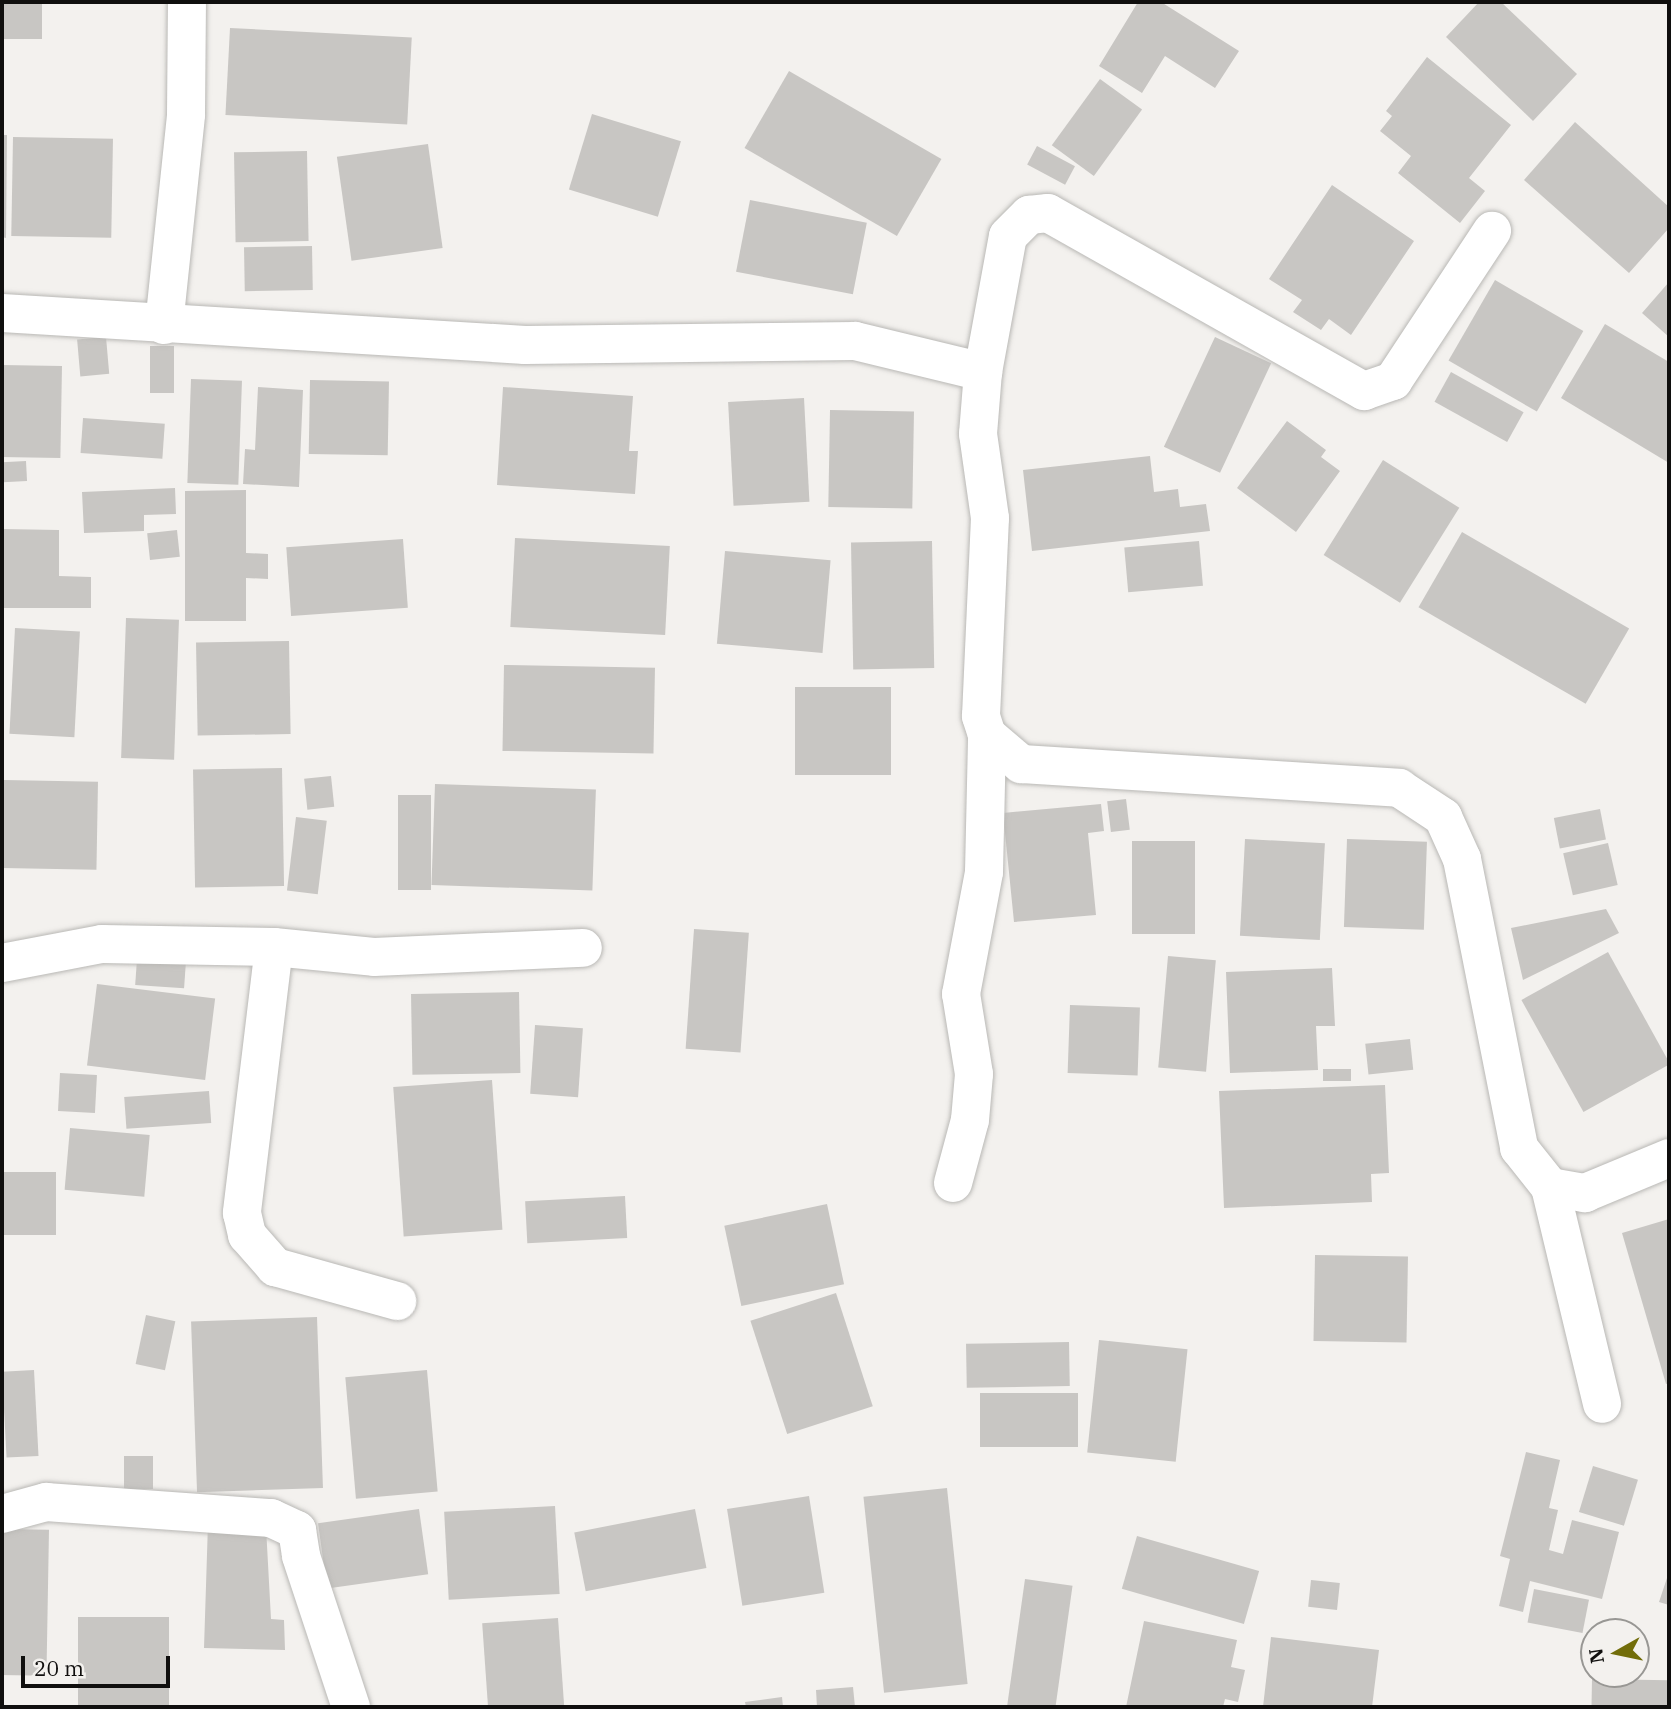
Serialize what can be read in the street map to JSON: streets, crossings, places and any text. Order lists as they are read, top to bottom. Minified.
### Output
{"scale_bar":"20 m","north":"left"}
